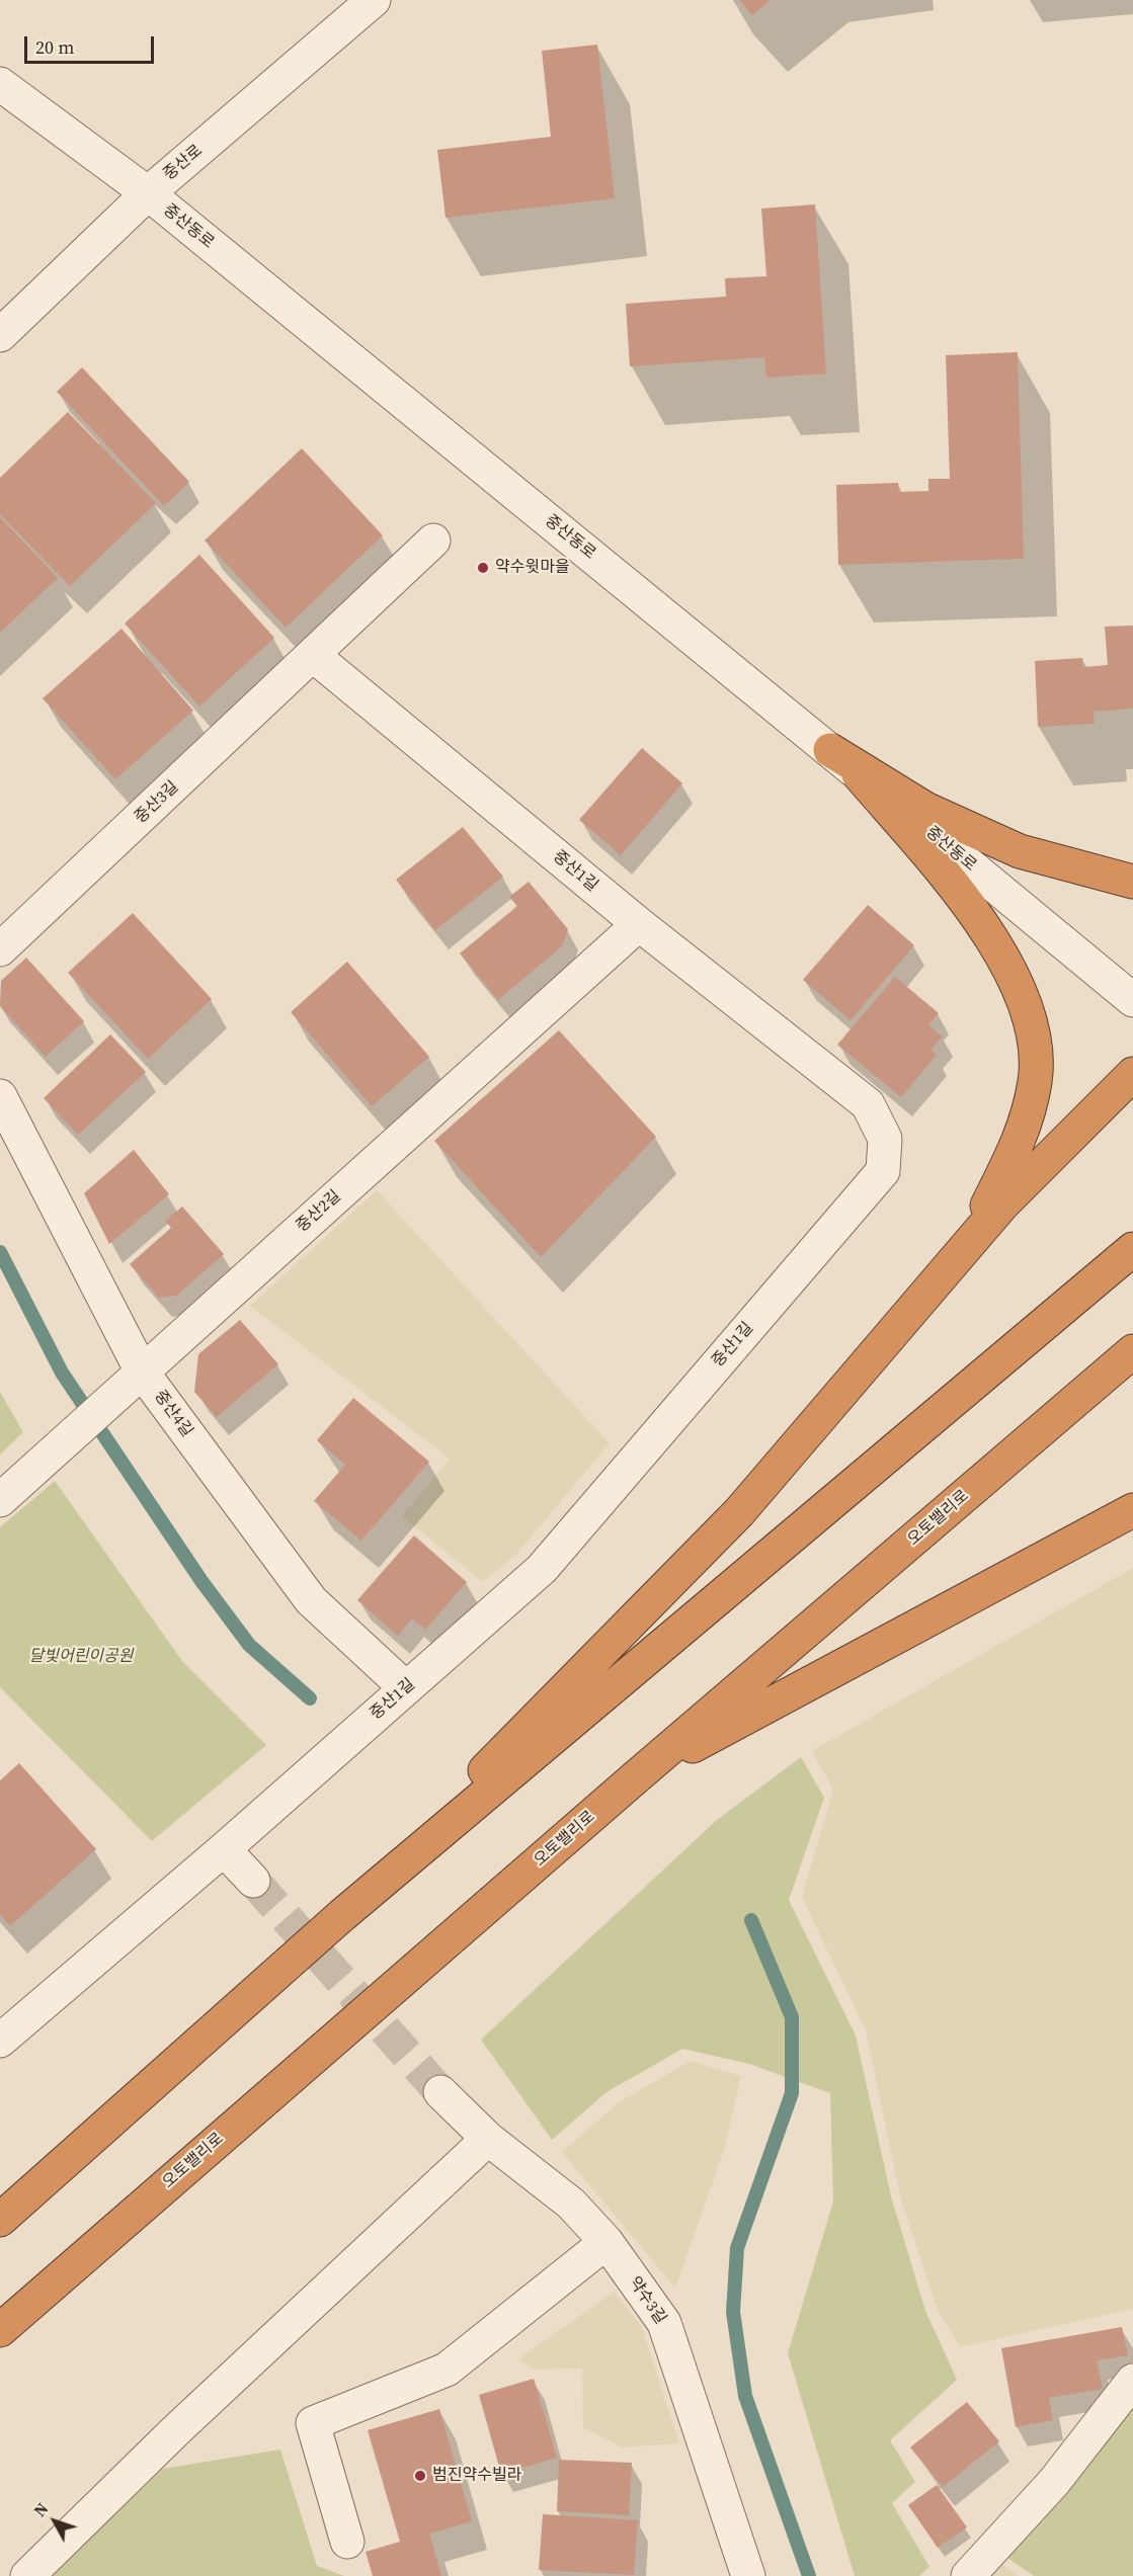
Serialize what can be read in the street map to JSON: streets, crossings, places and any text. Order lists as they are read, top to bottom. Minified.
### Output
{"streets":{"highway":["오토밸리로"],"street":["중산로","중산동로","중산3길","중산1길","중산2길","중산4길","약수3길"]},"crossings":[["중산로","중산동로"],["중산3길","중산1길"],["중산1길","중산2길"],["중산1길","중산4길"],["중산2길","중산4길"]],"parks":["달빛어린이공원"],"places":["약수윗마을","범진약수빌라"],"scale_bar":"20 m","north":"top left"}
